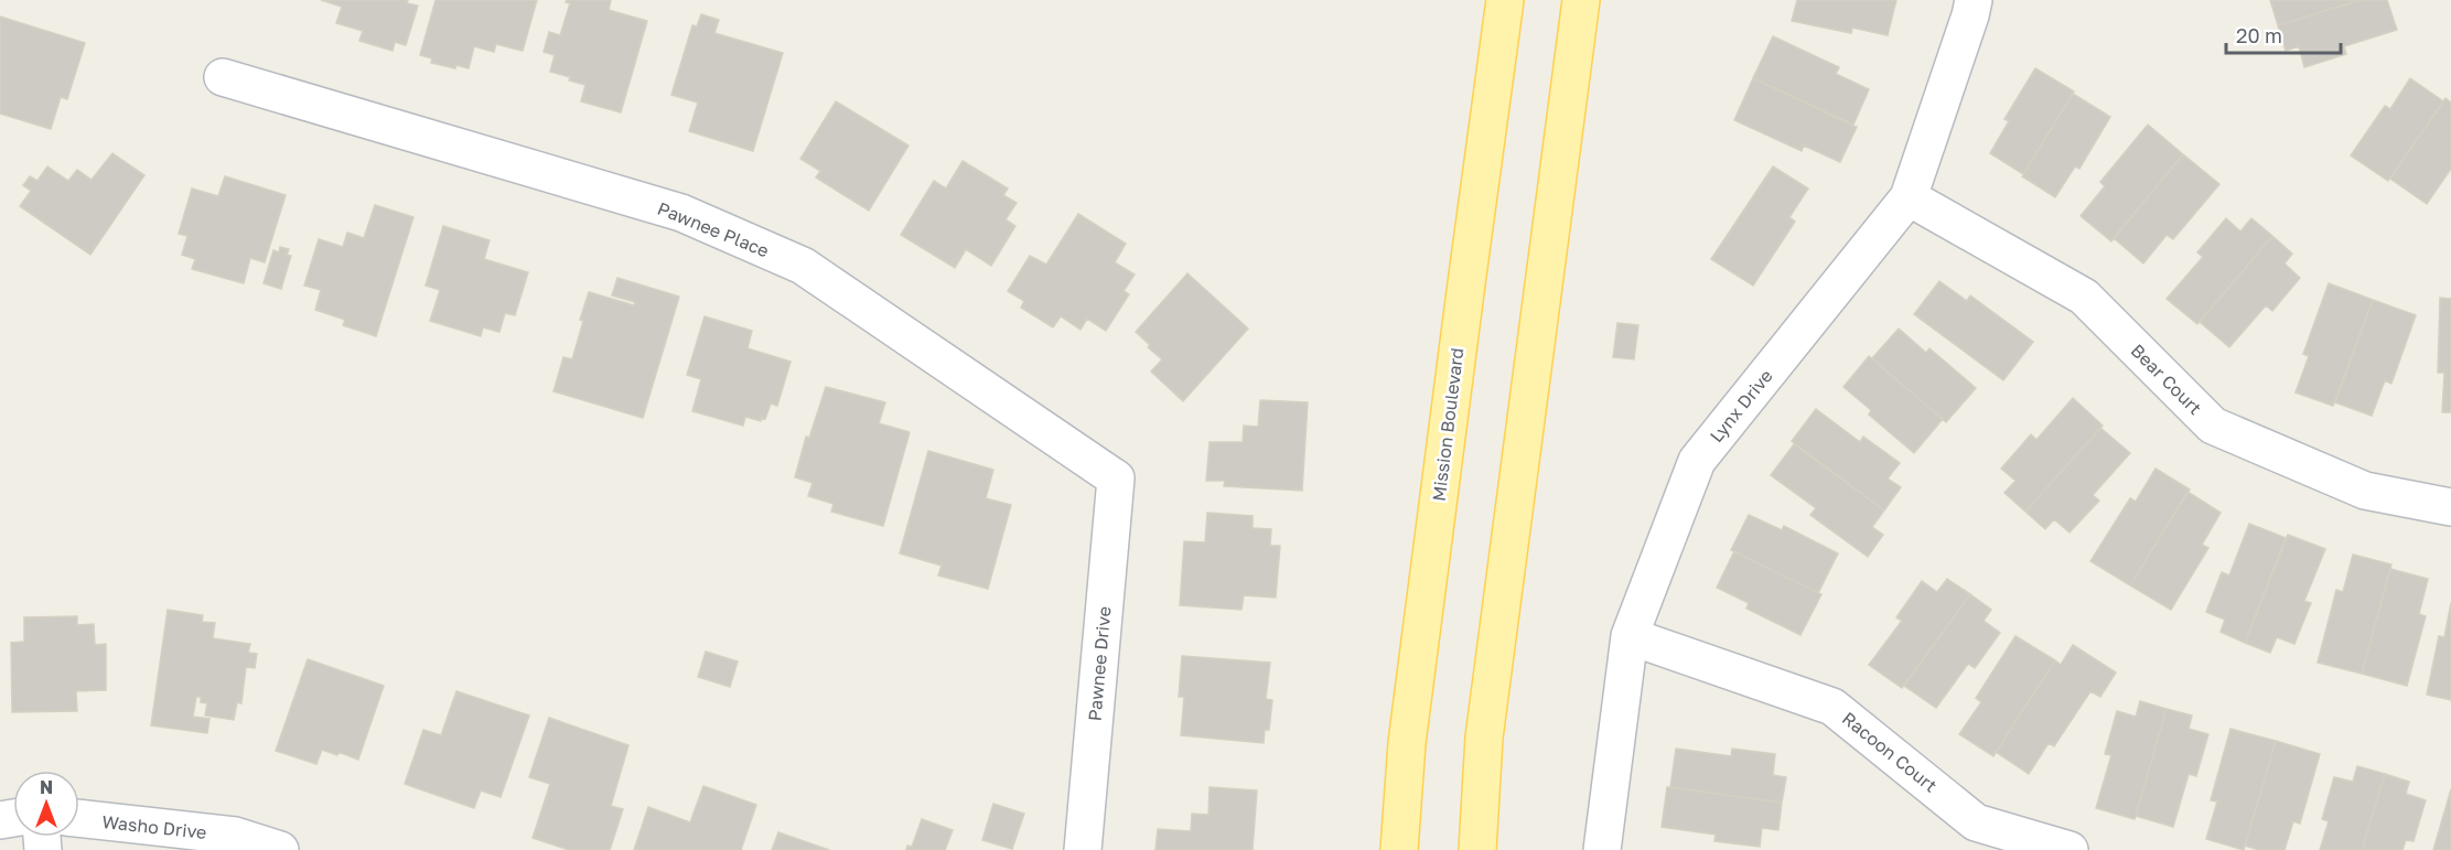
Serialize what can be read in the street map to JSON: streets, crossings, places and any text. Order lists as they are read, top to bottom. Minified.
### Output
{"streets":{"main road":["Mission Boulevard"],"street":["Pawnee Place","Bear Court","Lynx Drive","Pawnee Drive","Racoon Court","Washo Drive"]},"crossings":[["Pawnee Place","Pawnee Drive"],["Bear Court","Lynx Drive"],["Lynx Drive","Racoon Court"]],"scale_bar":"20 m","north":"top"}
